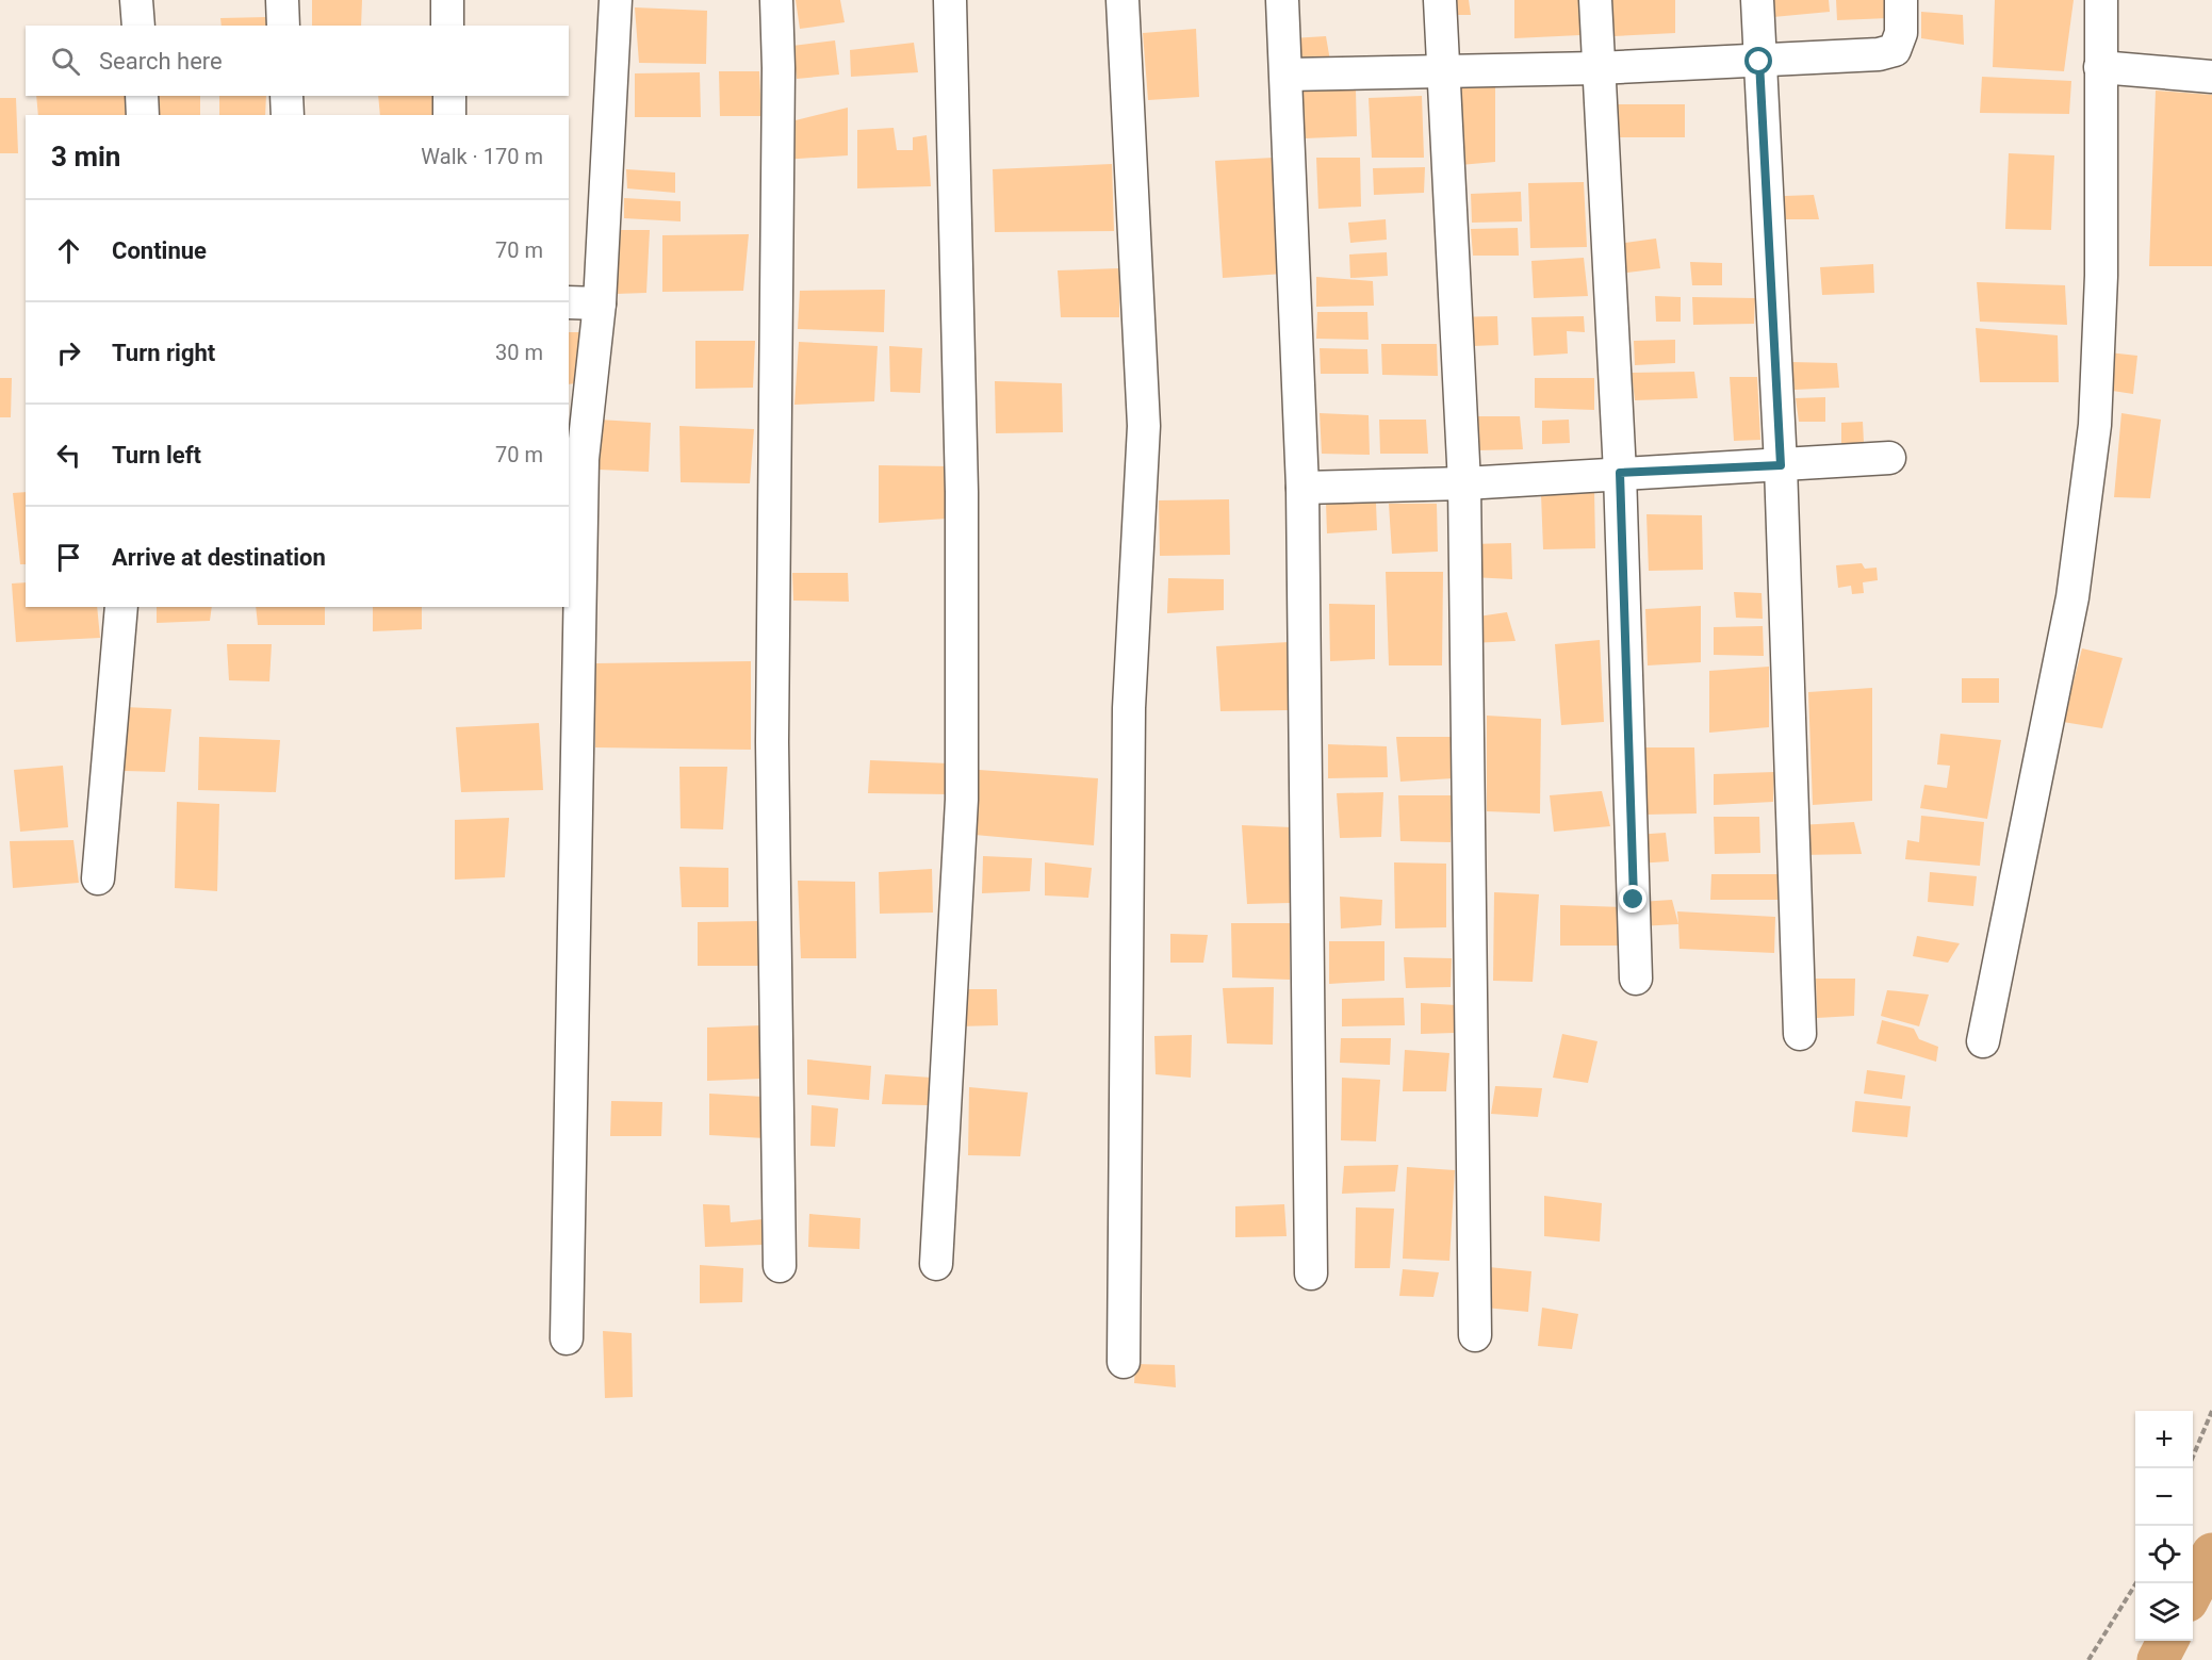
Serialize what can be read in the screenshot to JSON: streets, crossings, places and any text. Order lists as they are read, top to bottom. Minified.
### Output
{"page":{"search":"Search here","heading":["3 min","Walk · 170 m"],"list":[["Continue","70 m"],["Turn right","30 m"],["Turn left","70 m"],"Arrive at destination"],"map_buttons":["+","−"]}}
